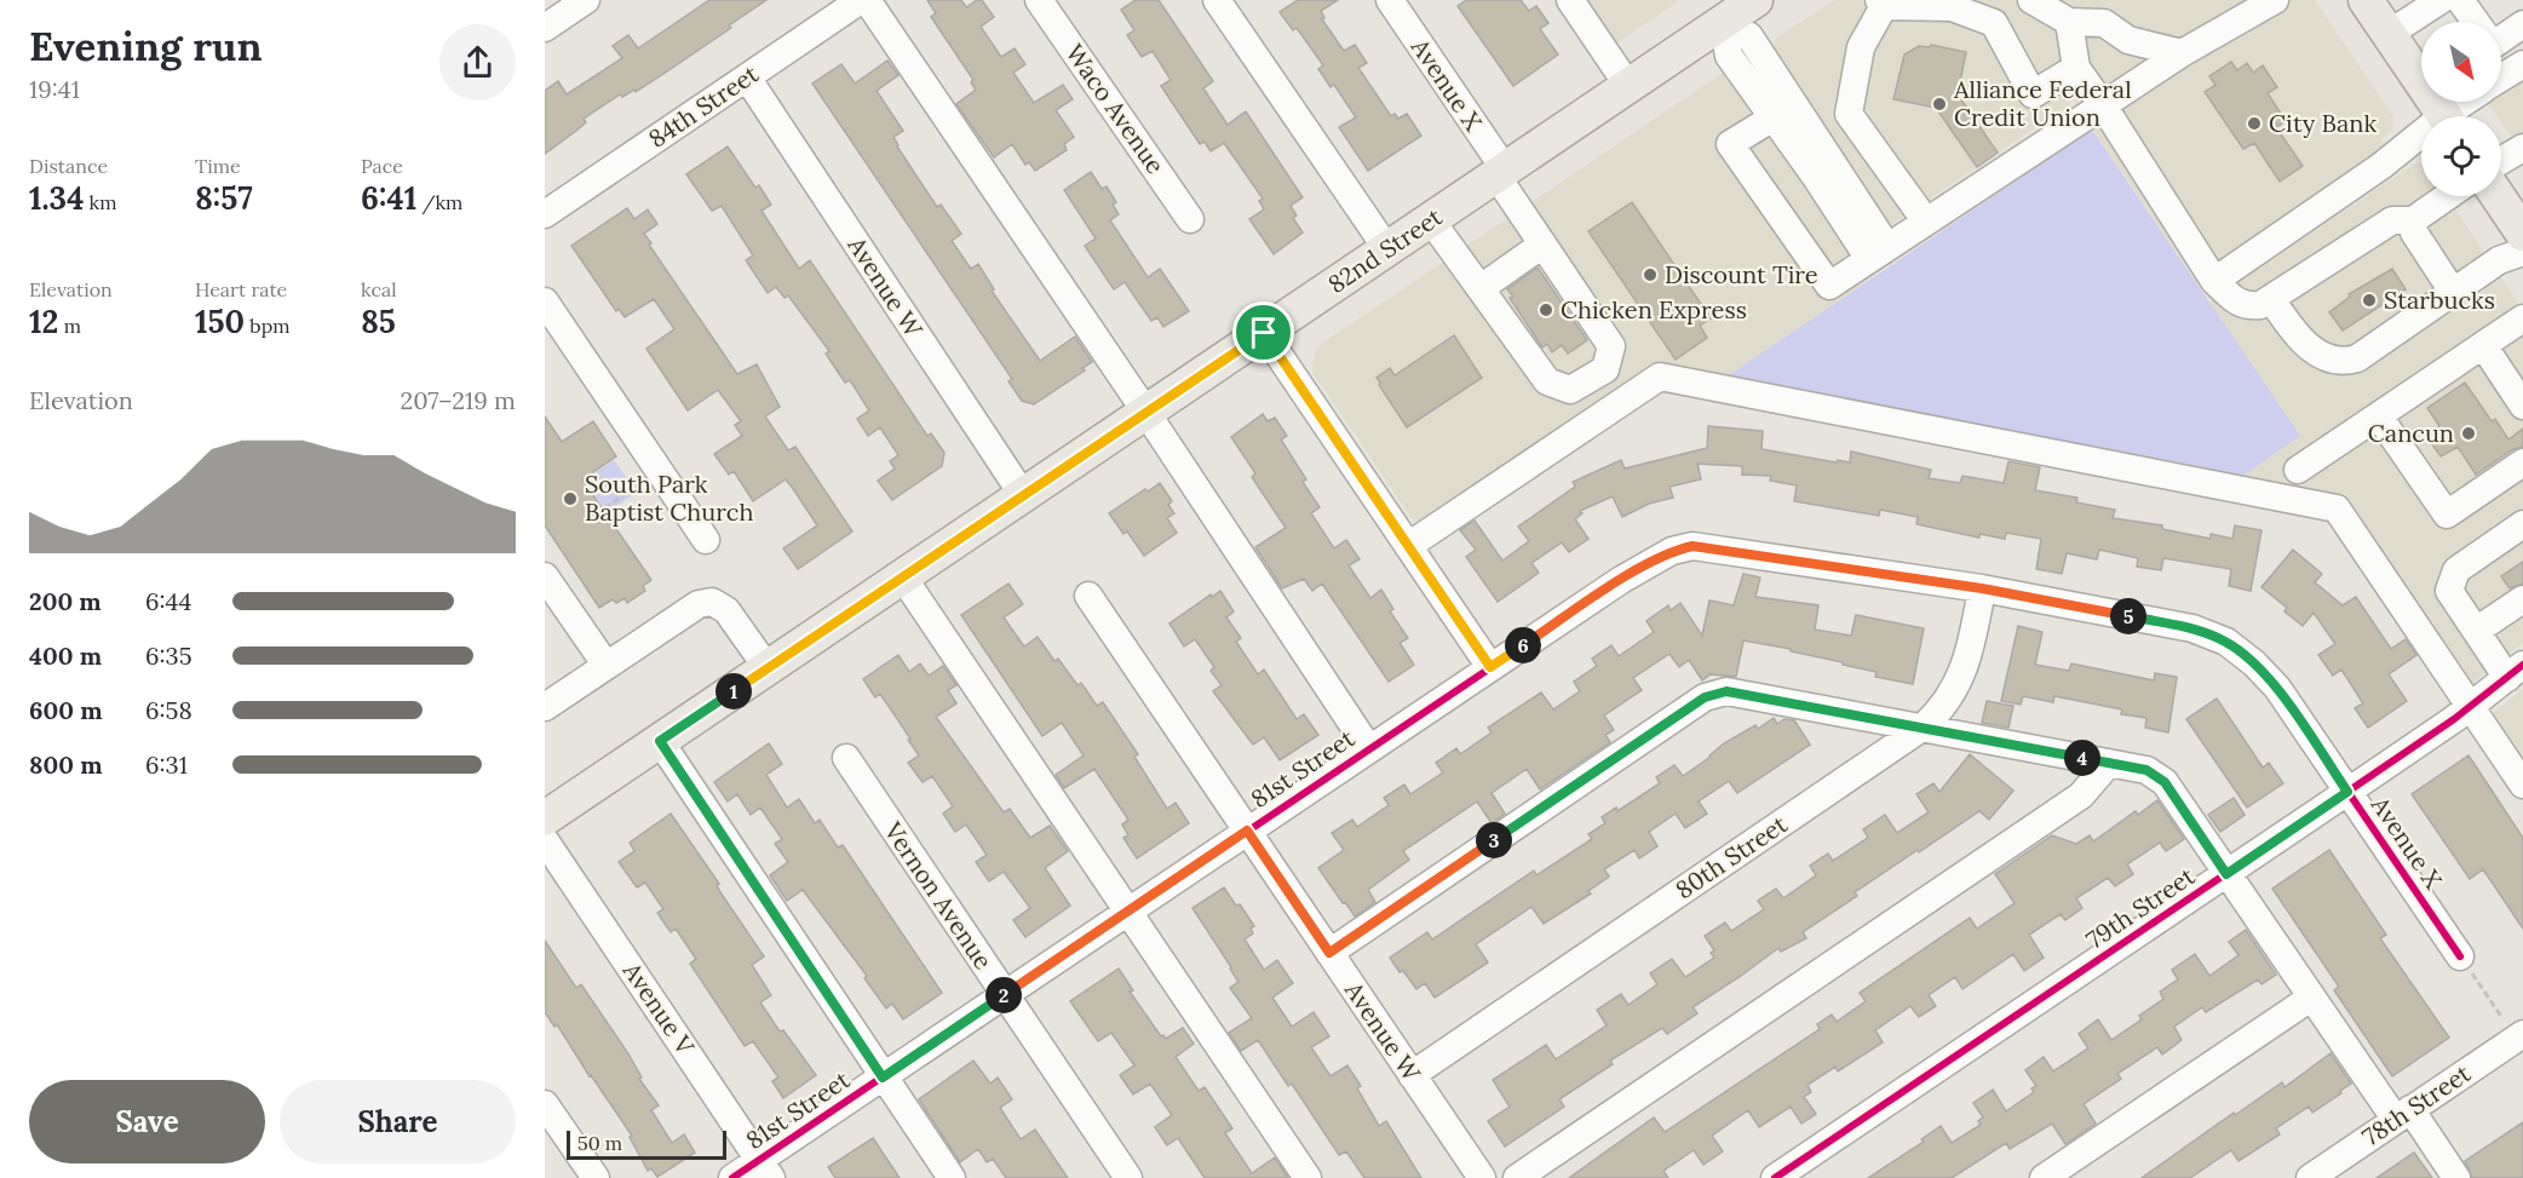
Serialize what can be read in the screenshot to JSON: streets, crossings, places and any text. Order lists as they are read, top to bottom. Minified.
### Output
{"streets":{"main road":["82nd Street"],"street":["Avenue X","84th Street","Waco Avenue","Avenue W","81st Street","80th Street","Vernon Avenue","79th Street","Avenue V","78th Street"]},"crossings":[["Avenue X","82nd Street"],["Avenue X","81st Street"],["Avenue X","80th Street"],["Avenue X","79th Street"],["84th Street","Avenue W"],["82nd Street","Avenue W"],["Avenue W","81st Street"],["Avenue W","80th Street"],["81st Street","Vernon Avenue"],["81st Street","Avenue V"]],"places":["Alliance Federal Credit Union","City Bank","Discount Tire","Starbucks","Chicken Express","Cancun","South Park Baptist Church"],"scale_bar":"50 m","north":"bottom right","page":{"heading":["Evening run","19:41"],"stats":[["Distance","1.34 km"],["Time","8:57"],["Pace","6:41 /km"],["Elevation","12 m"],["Heart rate","150 bpm"],["kcal","85"]],"chart":["Elevation","207–219 m"],"list":[{"name":"200 m","note":"6:44"},{"name":"400 m","note":"6:35"},{"name":"600 m","note":"6:58"},{"name":"800 m","note":"6:31"}],"pins":["5","6","1","4","3","2"],"buttons":["Save","Share"],"scale":"50 m"}}
